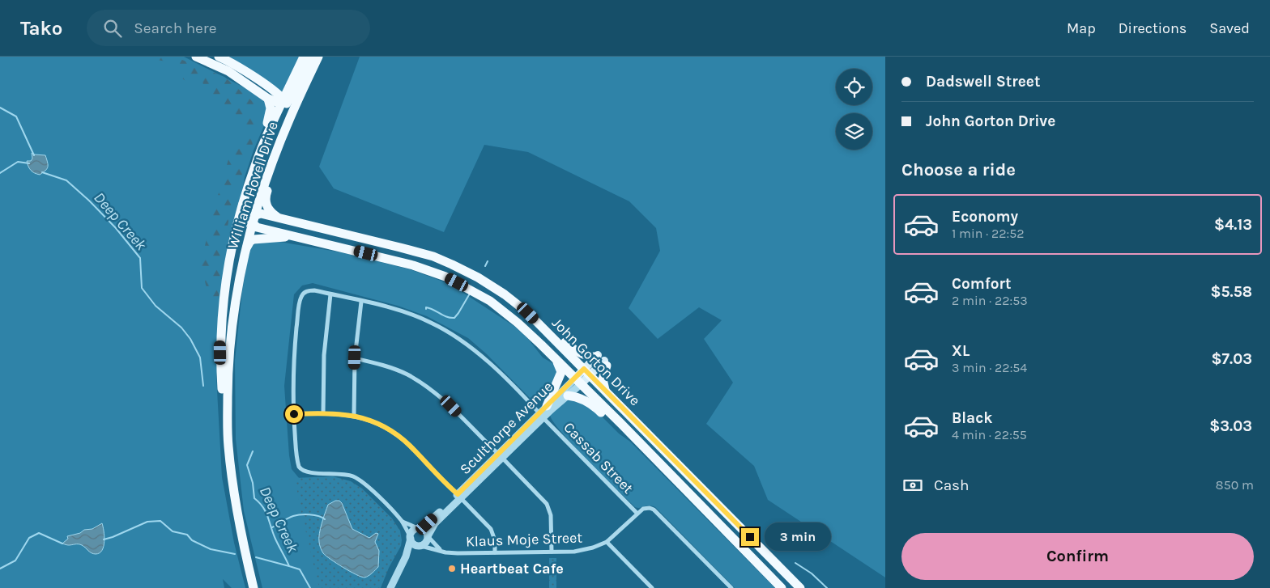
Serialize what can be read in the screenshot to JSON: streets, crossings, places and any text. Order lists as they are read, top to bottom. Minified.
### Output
{"streets":{"main road":["William Hovell Drive","John Gorton Drive"],"street":["Sculthorpe Avenue","Cassab Street","Klaus Moje Street"]},"crossings":[["William Hovell Drive","John Gorton Drive"],["John Gorton Drive","Sculthorpe Avenue"],["Sculthorpe Avenue","Cassab Street"],["Sculthorpe Avenue","Klaus Moje Street"],["Cassab Street","Klaus Moje Street"]],"water":["Deep Creek"],"places":["Heartbeat Cafe"],"page":{"header":"Tako","search":"Search here","nav":["Map","Directions","Saved"],"banner":["Dadswell Street","John Gorton Drive"],"heading":"Choose a ride","list":[{"name":"Economy","note":"1 min · 22:52","value":"$4.13"},{"name":"Comfort","note":"2 min · 22:53","value":"$5.58"},{"name":"XL","note":"3 min · 22:54","value":"$7.03"},{"name":"Black","note":"4 min · 22:55","value":"$3.03"}],"pay":["Cash","850 m"],"bubble":"3 min","buttons":"Confirm"}}
